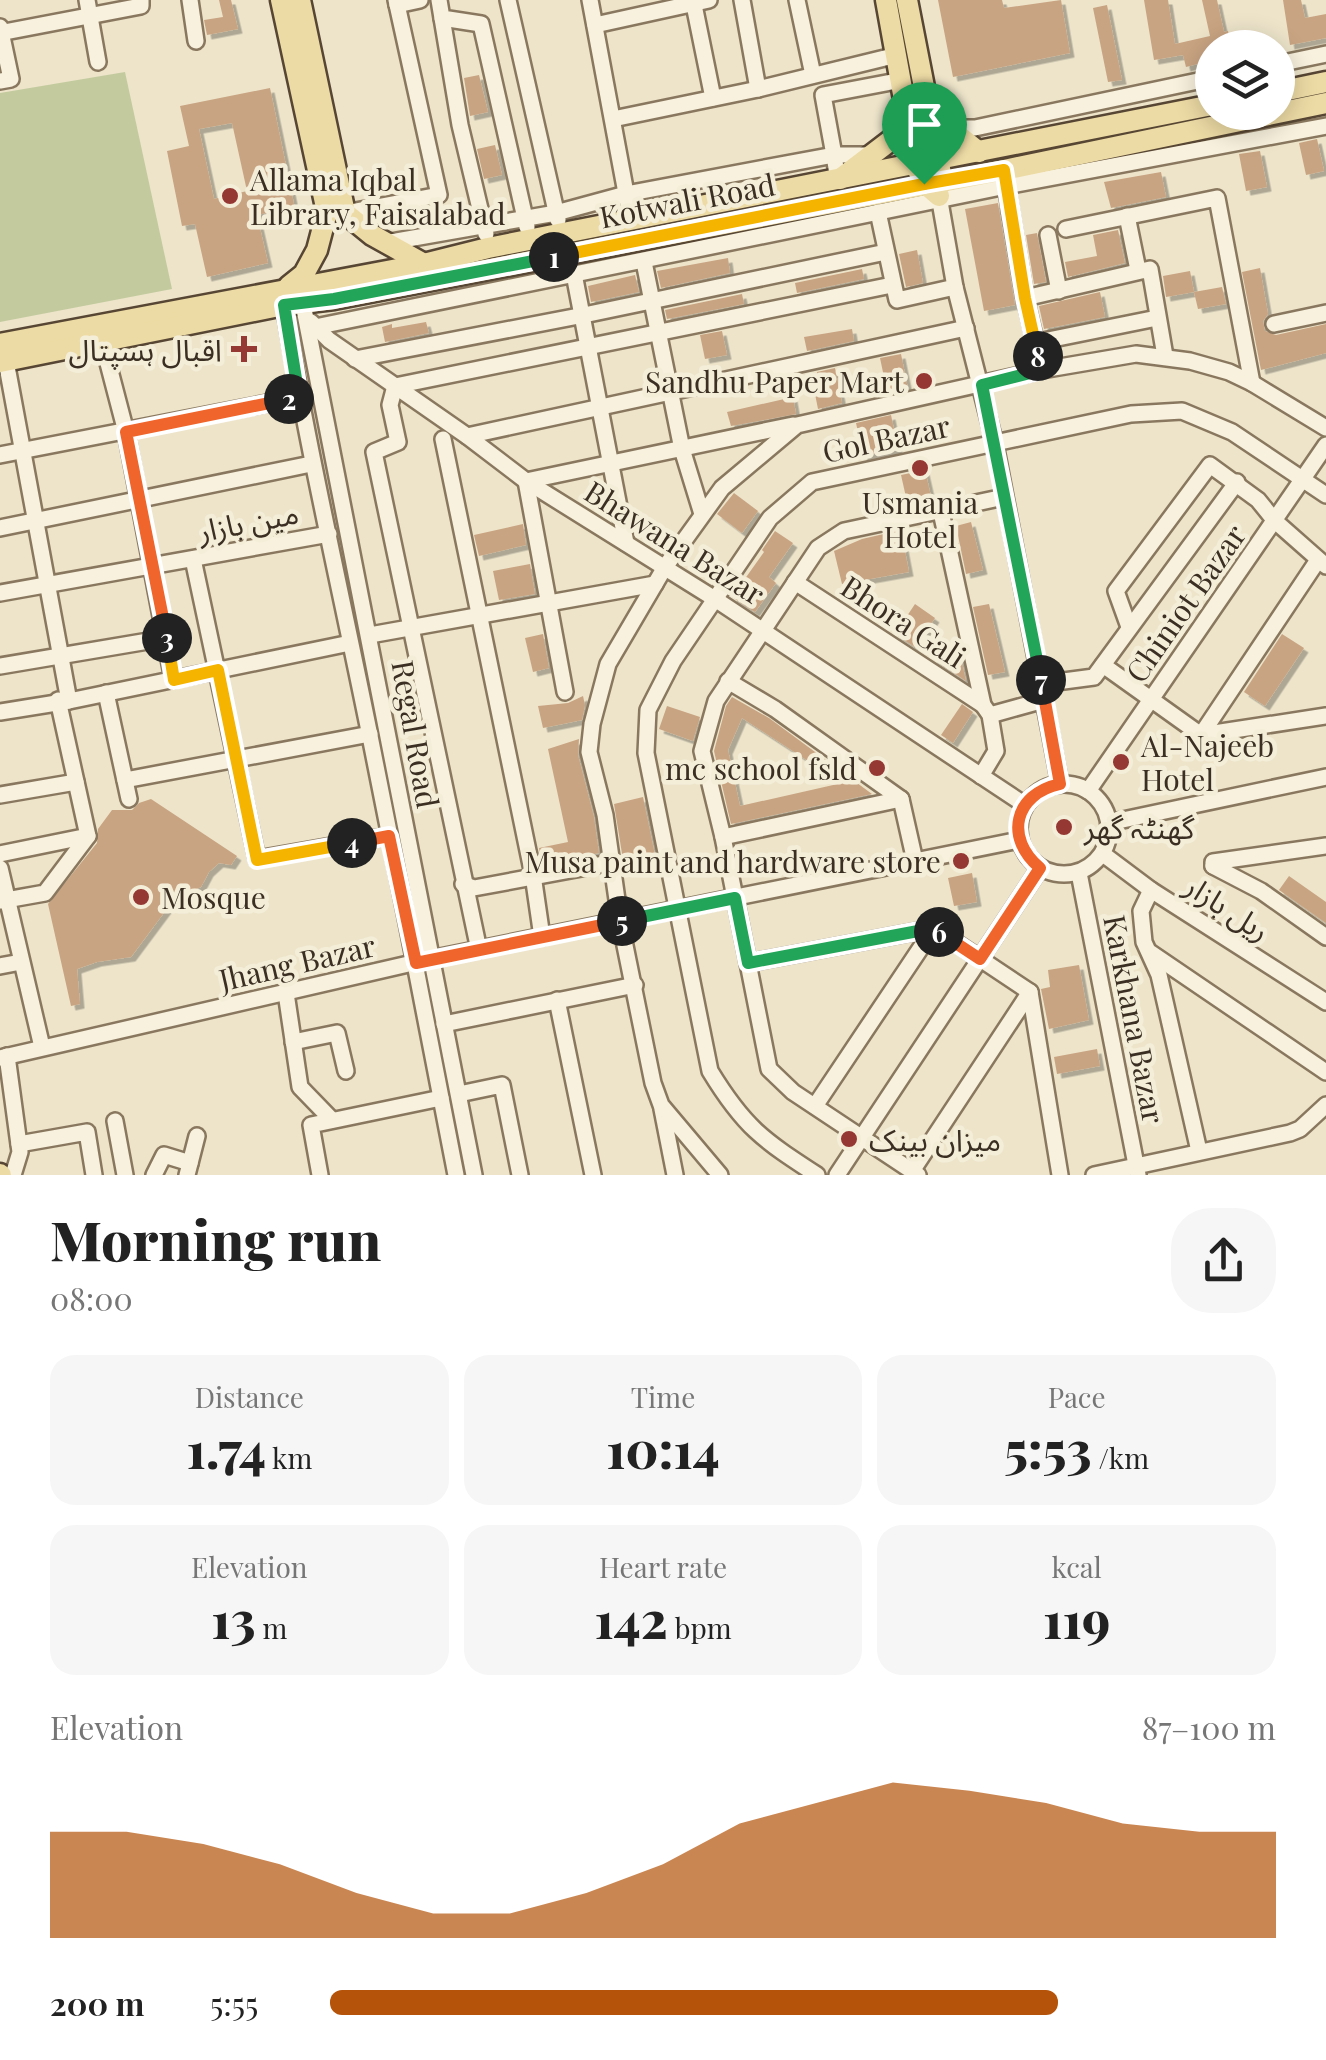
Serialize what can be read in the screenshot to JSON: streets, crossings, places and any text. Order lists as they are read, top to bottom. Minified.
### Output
{"streets":{"main road":["Kotwali Road"],"street":["Gol Bazar","مین بازار","Bhawana Bazar","Chiniot Bazar","Bhora Gali","Regal Road","ریل بازار","Jhang Bazar","Karkhana Bazar"]},"crossings":[["Kotwali Road","Bhawana Bazar"],["Kotwali Road","Regal Road"],["Gol Bazar","Bhawana Bazar"],["Gol Bazar","Chiniot Bazar"],["Gol Bazar","Jhang Bazar"],["مین بازار","Regal Road"],["Bhawana Bazar","Chiniot Bazar"],["Bhawana Bazar","Regal Road"],["Bhawana Bazar","ریل بازار"],["Bhawana Bazar","Jhang Bazar"],["Bhawana Bazar","Karkhana Bazar"],["Chiniot Bazar","ریل بازار"],["Chiniot Bazar","Jhang Bazar"],["Chiniot Bazar","Karkhana Bazar"],["Regal Road","Jhang Bazar"],["ریل بازار","Jhang Bazar"],["ریل بازار","Karkhana Bazar"],["Jhang Bazar","Karkhana Bazar"]],"places":{"other":["Allama Iqbal Library, Faisalabad","Sandhu Paper Mart","Usmania Hotel","Al-Najeeb Hotel","mc school fsld","گھنٹہ گھر","Musa paint and hardware store","Mosque","میزان بینک"],"health":["اقبال ہسپتال"]},"page":{"pins":["1","8","2","3","7","4","5","6"],"heading":["Morning run","08:00"],"stats":[["Distance","1.74 km"],["Time","10:14"],["Pace","5:53 /km"],["Elevation","13 m"],["Heart rate","142 bpm"],["kcal","119"]],"chart":["Elevation","87–100 m"],"list":[{"name":"200 m","note":"5:55"}]}}
